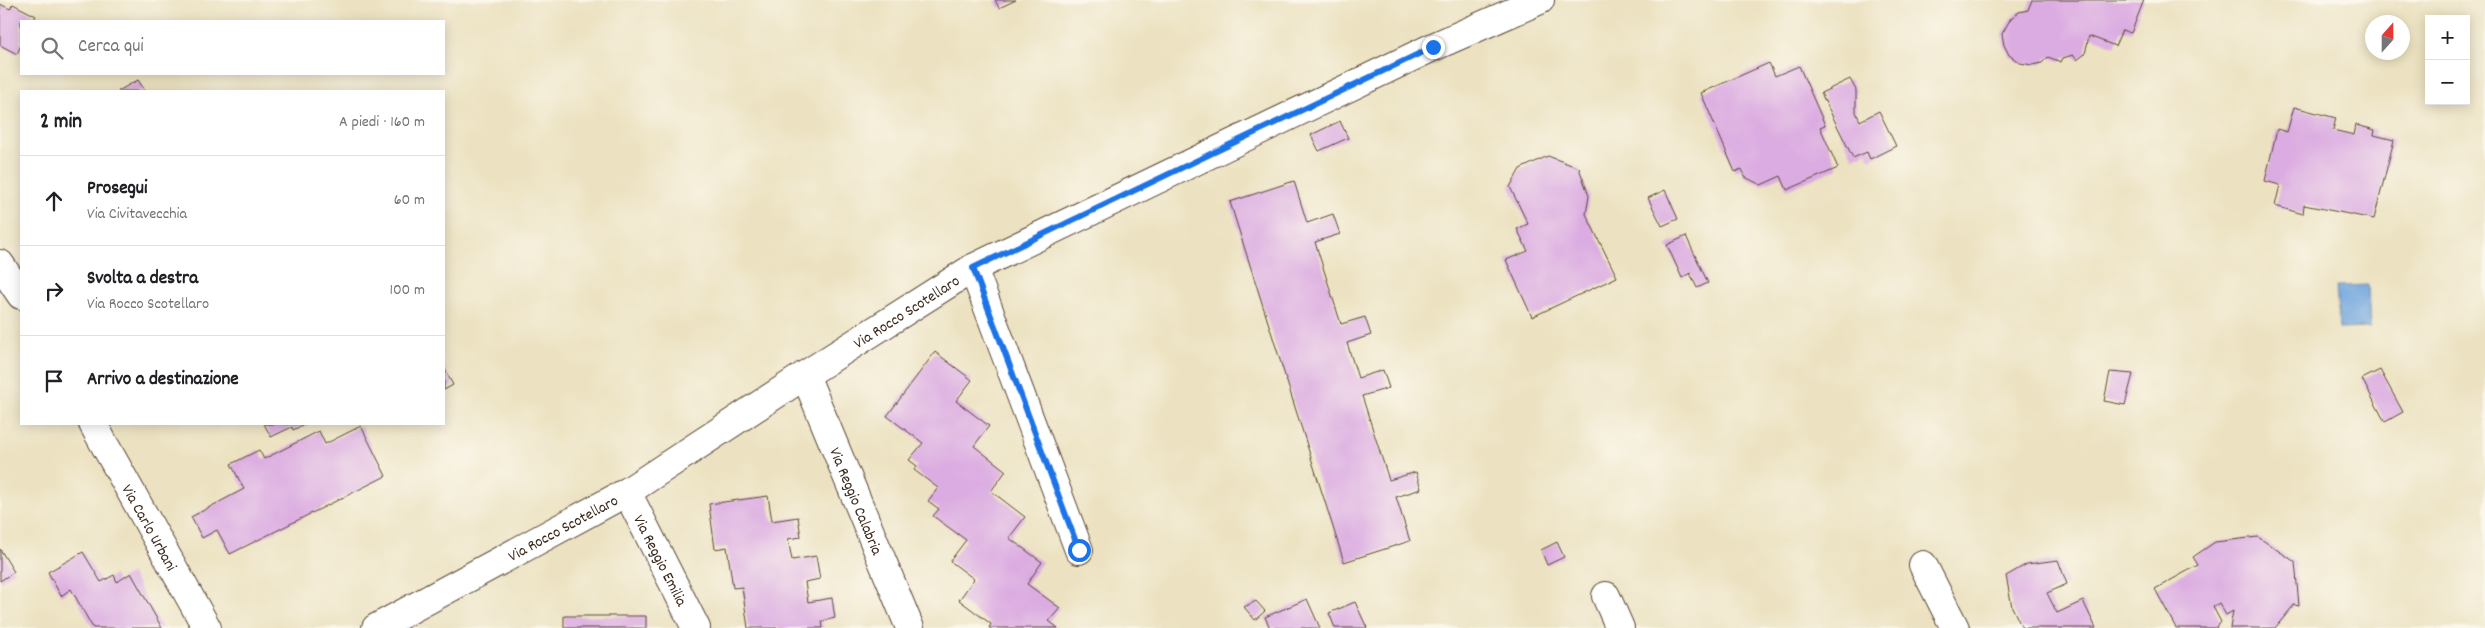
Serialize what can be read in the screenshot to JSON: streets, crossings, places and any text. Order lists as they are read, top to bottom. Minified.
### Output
{"streets":{"street":["Via Rocco Scotellaro","Via Reggio Calabria","Via Carlo Urbani","Via Reggio Emilia"]},"crossings":[["Via Rocco Scotellaro","Via Reggio Calabria"],["Via Rocco Scotellaro","Via Reggio Emilia"]],"north":"top","page":{"map_buttons":["+","−"],"search":"Cerca qui","heading":["2 min","A piedi · 160 m"],"list":[["Prosegui","Via Civitavecchia","60 m"],["Svolta a destra","Via Rocco Scotellaro","100 m"],"Arrivo a destinazione"]}}
